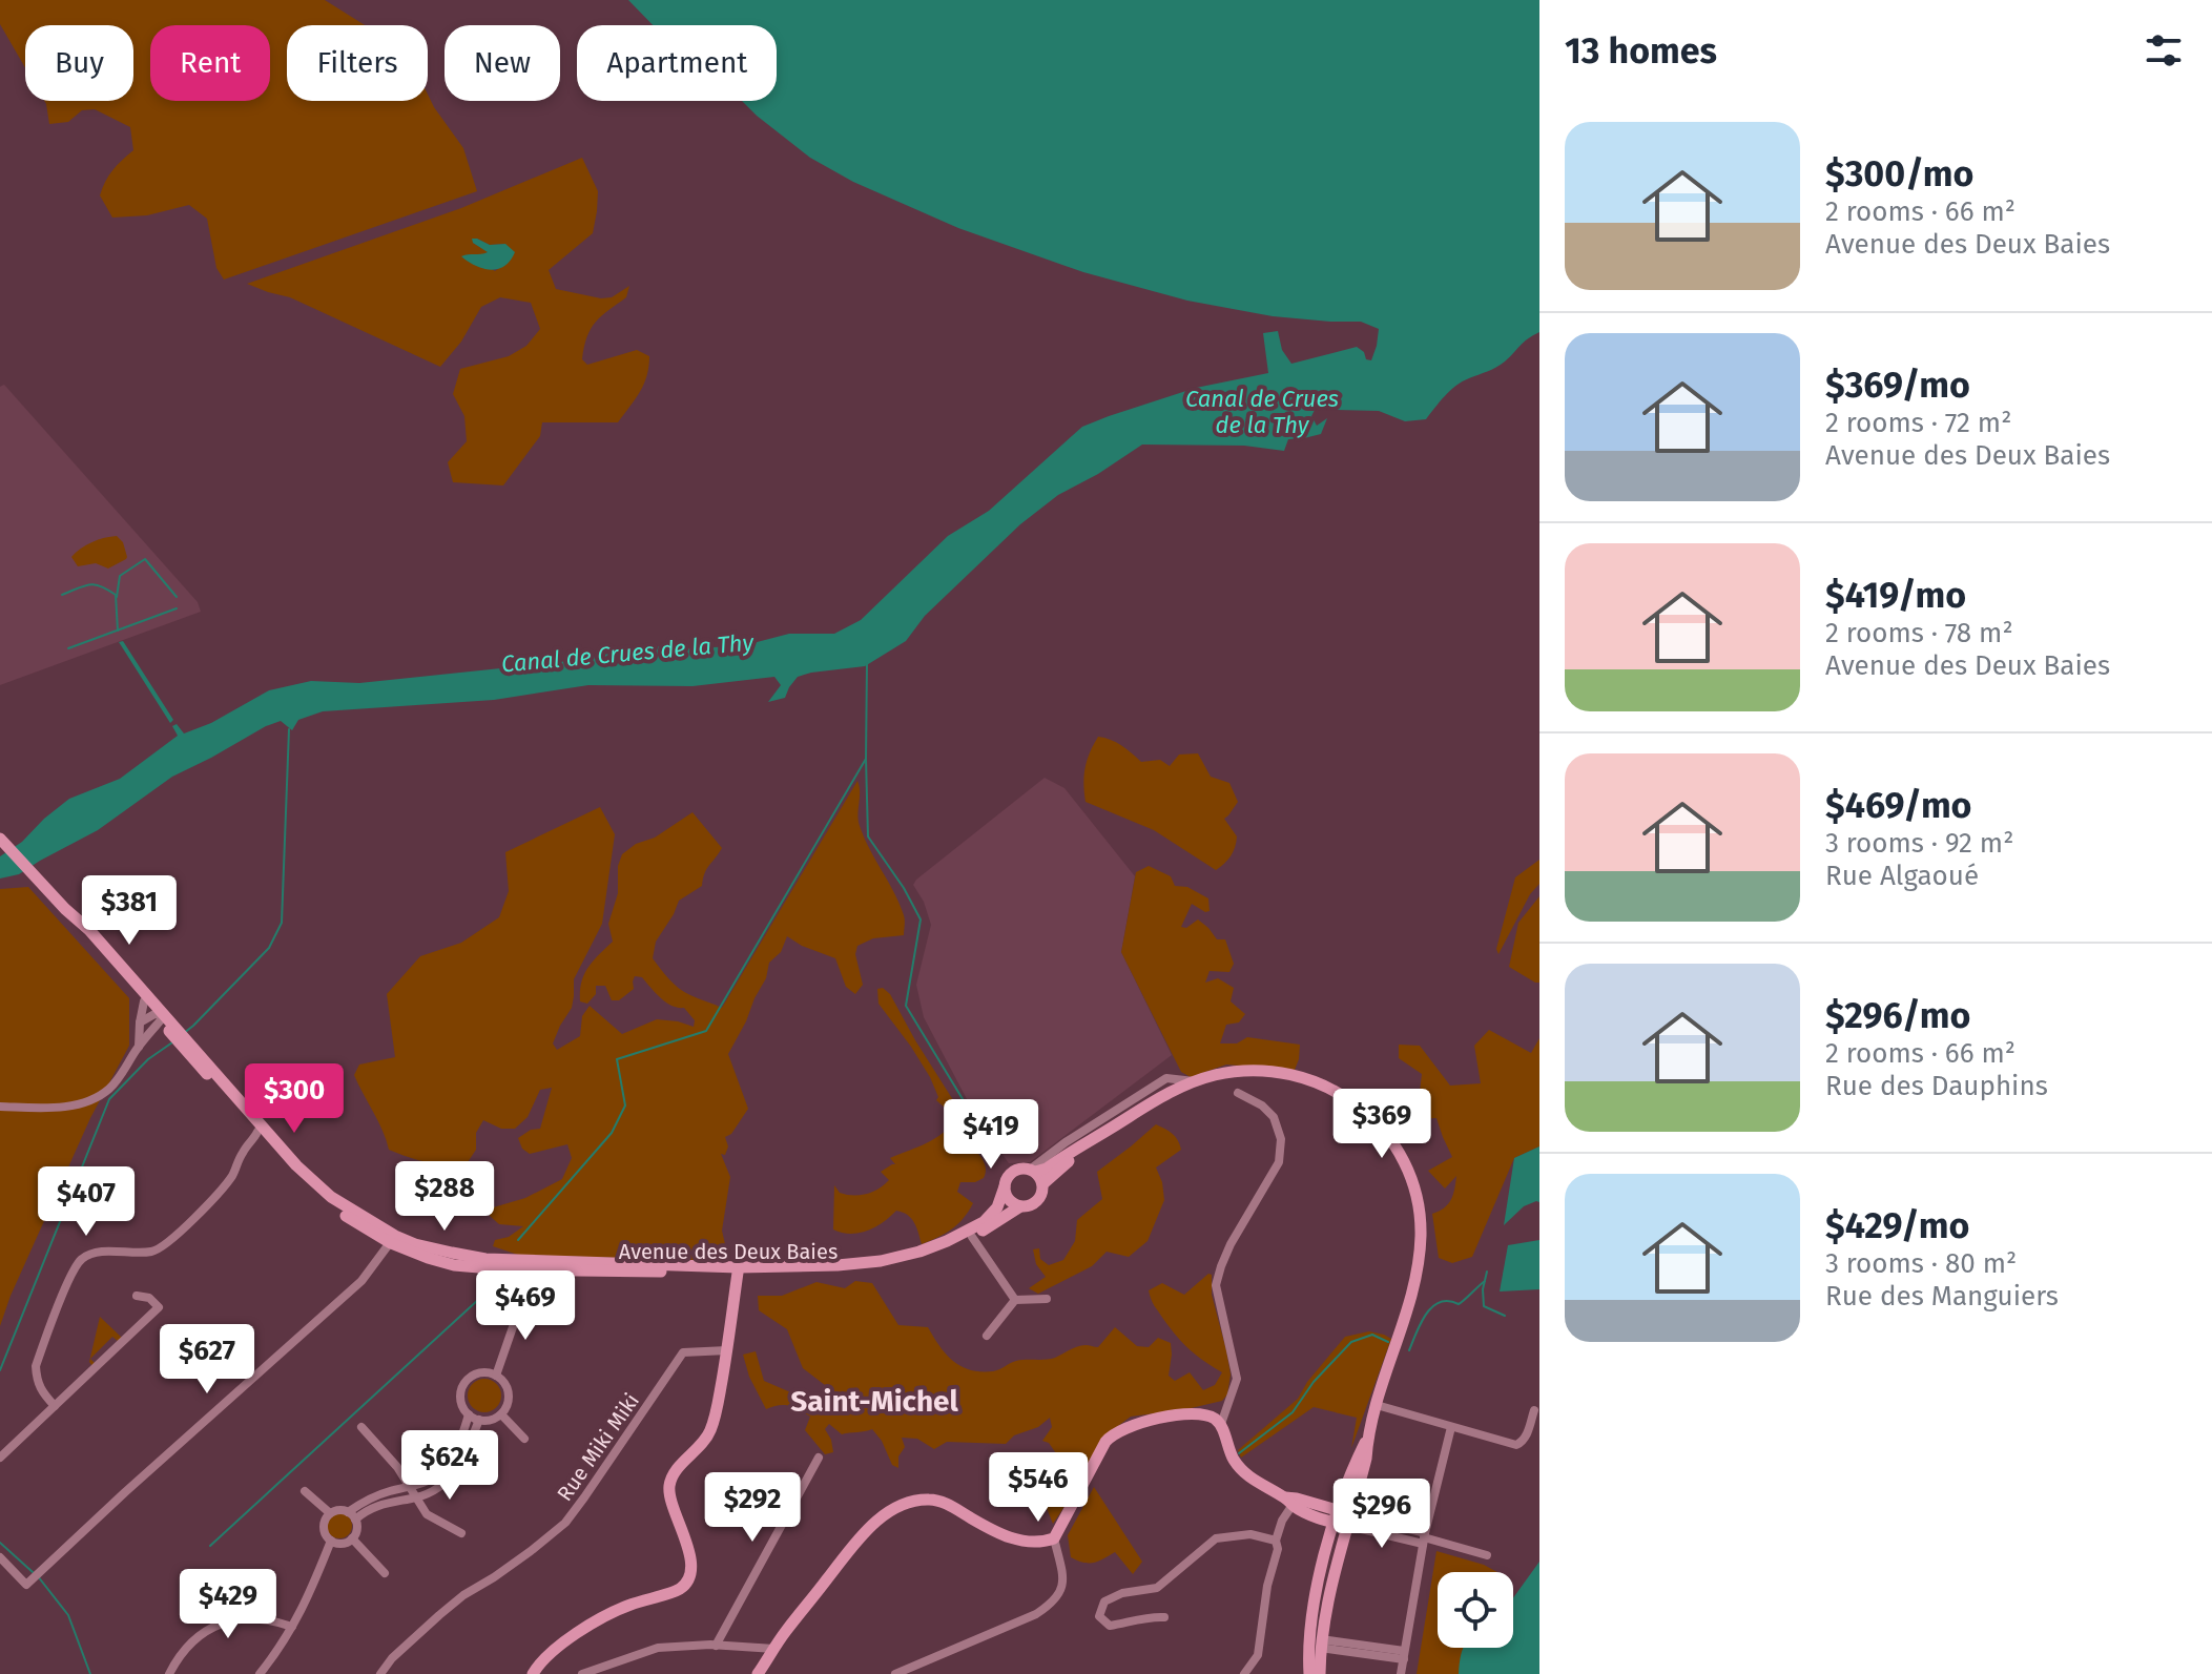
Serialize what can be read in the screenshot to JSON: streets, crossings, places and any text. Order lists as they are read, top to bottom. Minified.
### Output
{"streets":{"main road":["Avenue des Deux Baies"],"street":["Rue Miki Miki"]},"districts":["Saint-Michel"],"water":["Canal de Crues de la Thy"],"page":{"heading":"13 homes","chip":["Buy","Rent","Filters","New","Apartment"],"list":[{"name":"$300/mo","note":"2 rooms · 66 m² · Avenue des Deux Baies"},{"name":"$369/mo","note":"2 rooms · 72 m² · Avenue des Deux Baies"},{"name":"$419/mo","note":"2 rooms · 78 m² · Avenue des Deux Baies"},{"name":"$469/mo","note":"3 rooms · 92 m² · Rue Algaoué"},{"name":"$296/mo","note":"2 rooms · 66 m² · Rue des Dauphins"},{"name":"$429/mo","note":"3 rooms · 80 m² · Rue des Manguiers"}],"price":["$381","$300","$369","$419","$288","$407","$469","$627","$624","$546","$292","$296","$429"]}}
